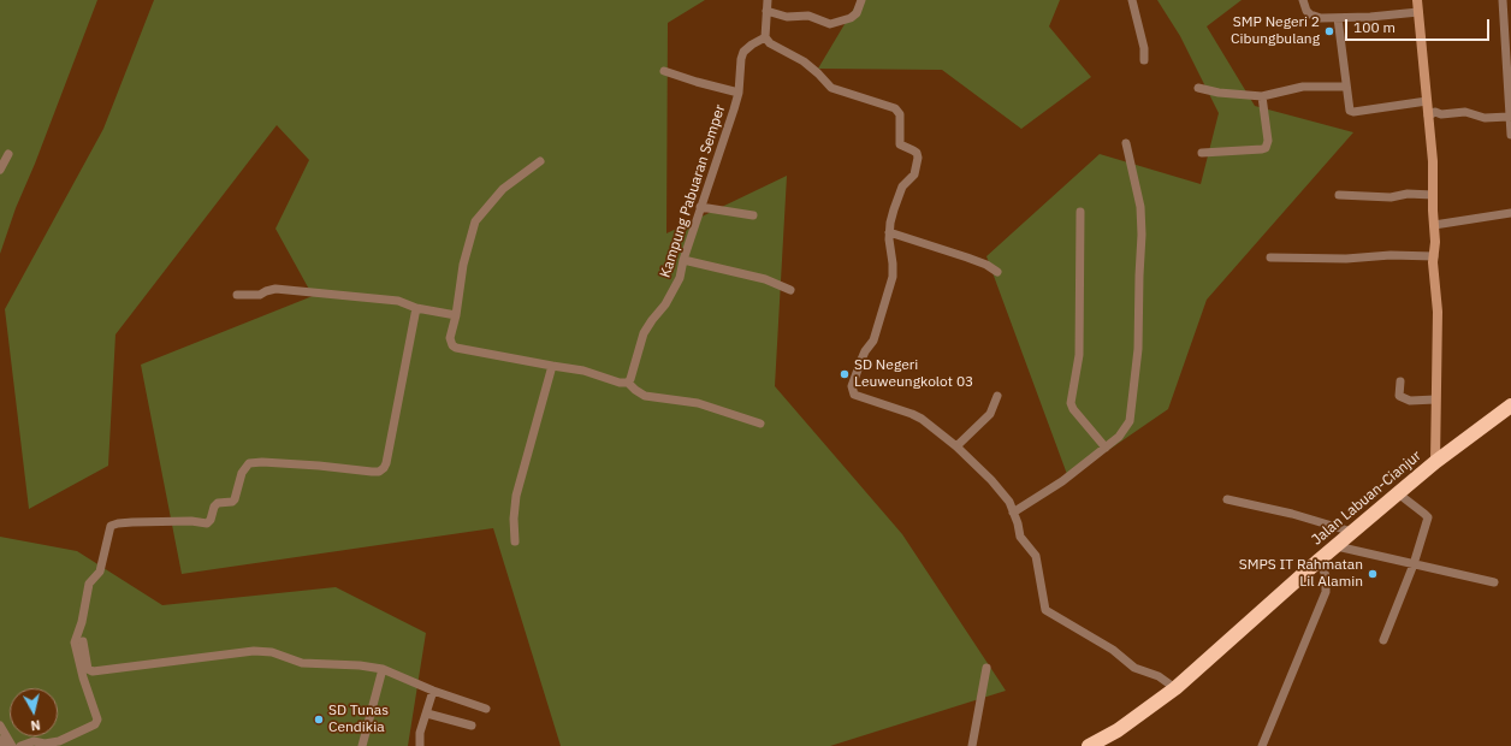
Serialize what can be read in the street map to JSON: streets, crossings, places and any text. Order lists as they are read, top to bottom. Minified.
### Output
{"streets":{"highway":["Jalan Labuan-Cianjur"],"street":["Kampung Pabuaran Semper"]},"places":["SMP Negeri 2 Cibungbulang","SD Negeri Leuweungkolot 03","SMPS IT Rahmatan Lil Alamin","SD Tunas Cendikia"],"scale_bar":"100 m","north":"bottom"}
